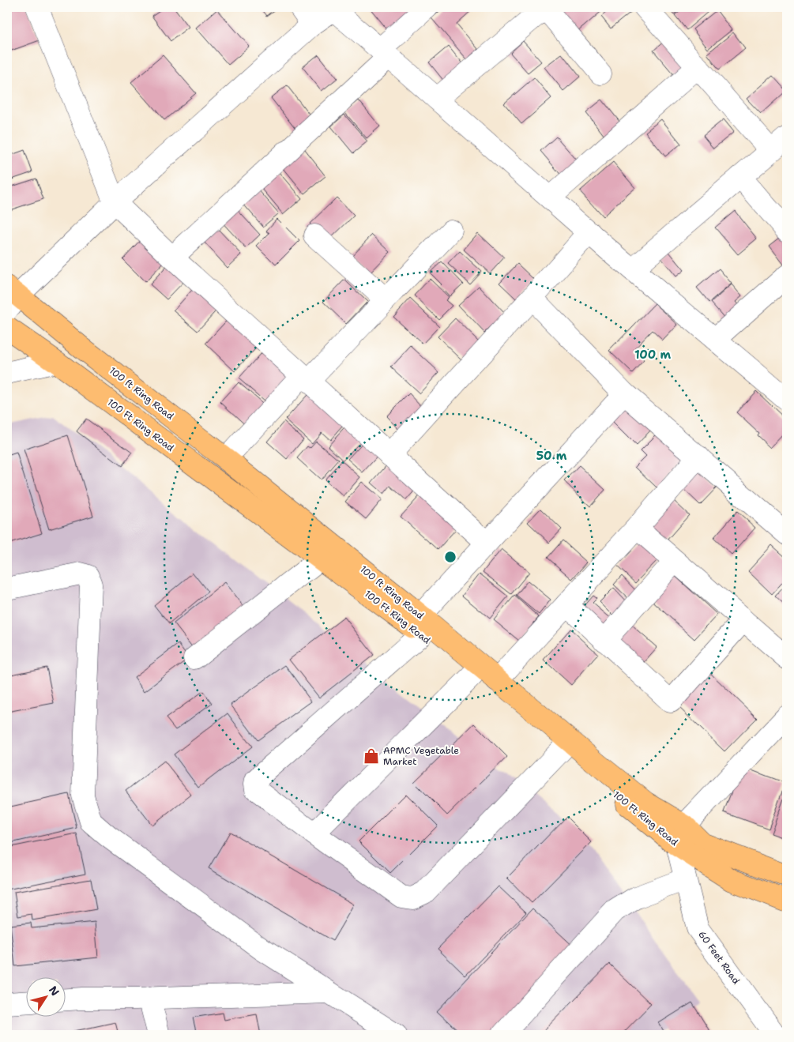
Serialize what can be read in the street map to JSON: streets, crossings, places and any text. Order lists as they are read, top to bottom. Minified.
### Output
{"streets":{"main road":["100 ft Ring Road","100 Ft Ring Road"],"street":["60 Feet Road"]},"crossings":[["100 ft Ring Road","100 Ft Ring Road"],["100 ft Ring Road","60 Feet Road"],["100 Ft Ring Road","60 Feet Road"]],"places":{"shop":["APMC Vegetable Market"]},"north":"top right","rings":["100 m","50 m"]}
